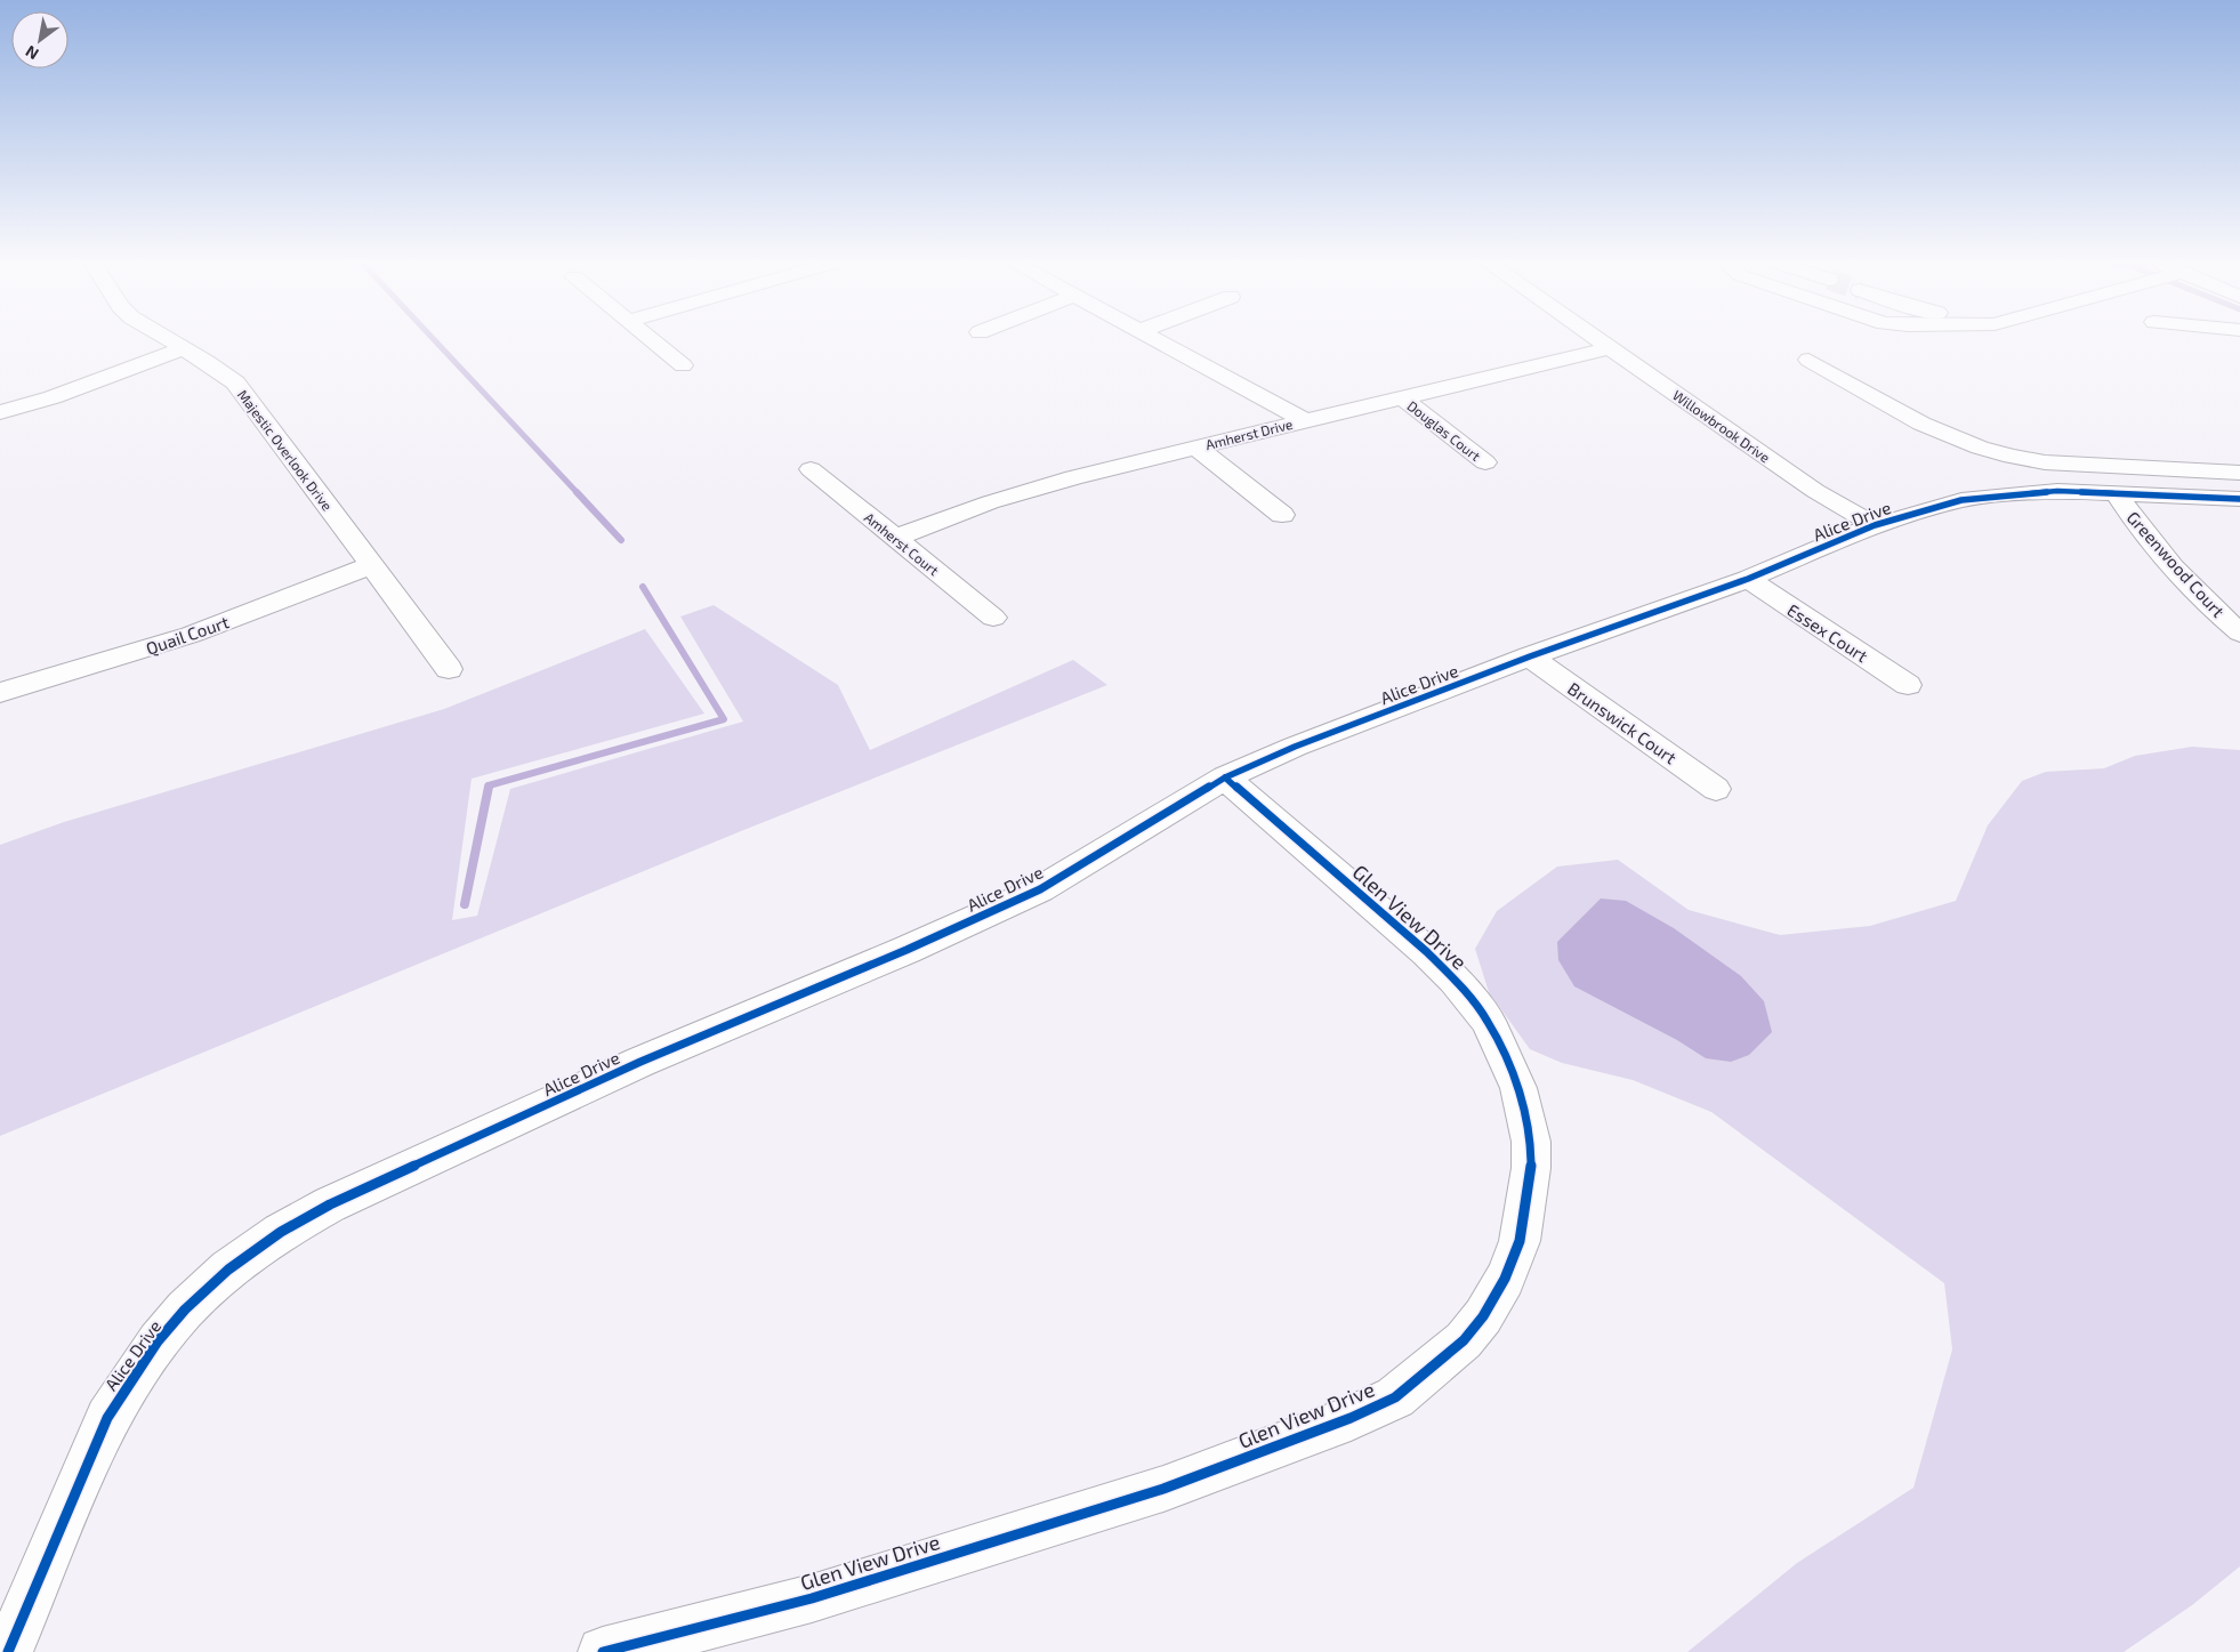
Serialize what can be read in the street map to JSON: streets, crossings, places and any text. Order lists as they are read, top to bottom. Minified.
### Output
{"streets":{"street":["Willowbrook Drive","Douglas Court","Amherst Drive","Majestic Overlook Drive","Alice Drive","Amherst Court","Greenwood Court","Essex Court","Quail Court","Brunswick Court","Glen View Drive"]},"crossings":[["Willowbrook Drive","Amherst Drive"],["Willowbrook Drive","Alice Drive"],["Douglas Court","Amherst Drive"],["Amherst Drive","Amherst Court"],["Majestic Overlook Drive","Quail Court"],["Alice Drive","Greenwood Court"],["Alice Drive","Essex Court"],["Alice Drive","Brunswick Court"],["Alice Drive","Glen View Drive"]],"north":"bottom left"}
